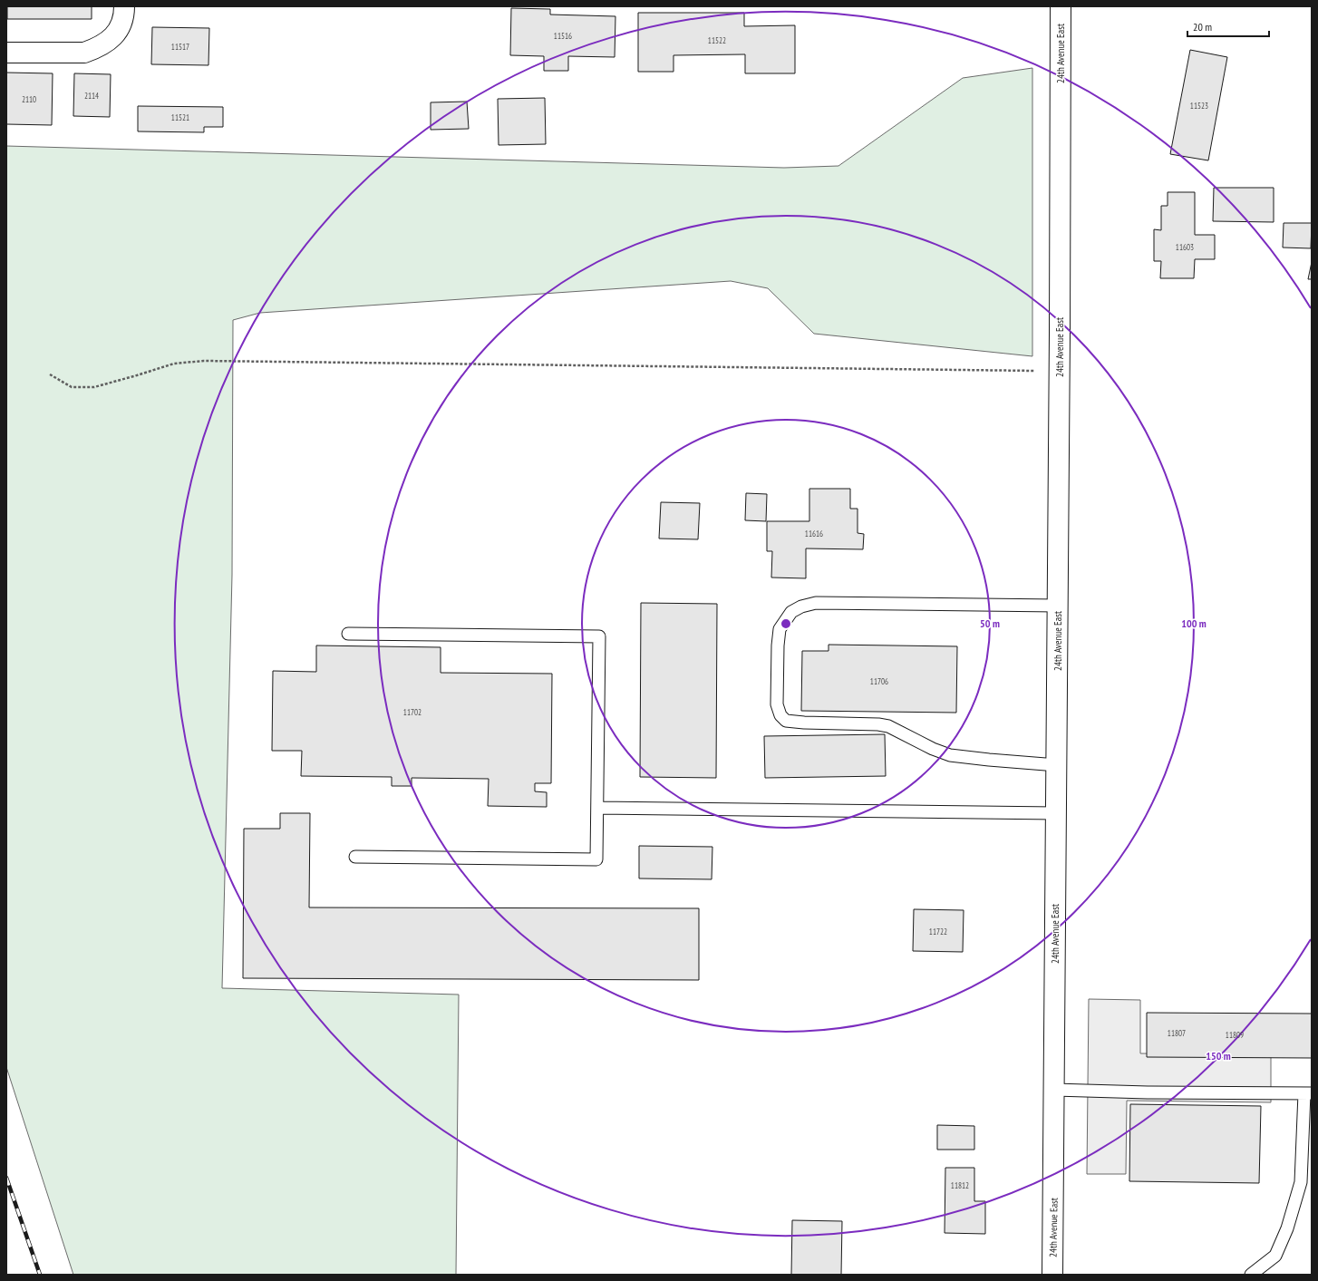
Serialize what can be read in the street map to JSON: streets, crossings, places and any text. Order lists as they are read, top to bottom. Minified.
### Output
{"streets":{"street":["24th Avenue East"]},"house_numbers":["11516","11522","11517","2114","2110","11523","11521","11603","11616","11706","11702","11722","11807","11809","11812"],"scale_bar":"20 m","rings":["50 m","100 m","150 m"]}
